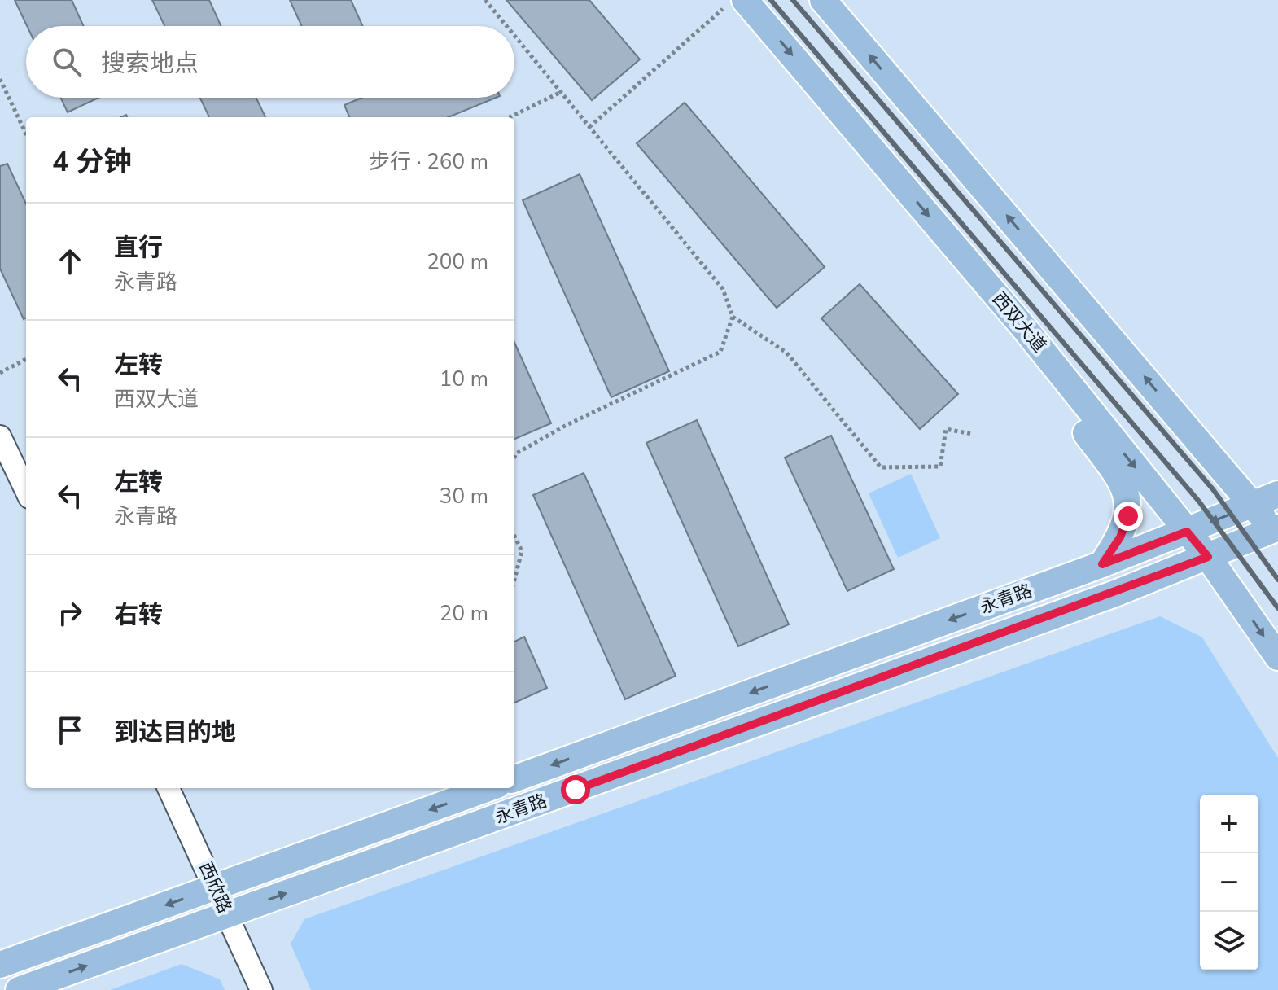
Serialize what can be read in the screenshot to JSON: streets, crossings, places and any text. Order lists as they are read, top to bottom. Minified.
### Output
{"streets":{"main road":["西双大道","永青路"],"street":["西欣路"]},"crossings":[["西双大道","永青路"],["永青路","西欣路"]],"page":{"search":"搜索地点","heading":["4 分钟","步行 · 260 m"],"list":[["直行","永青路","200 m"],["左转","西双大道","10 m"],["左转","永青路","30 m"],["右转","20 m"],"到达目的地"],"map_buttons":["+","−"]}}
